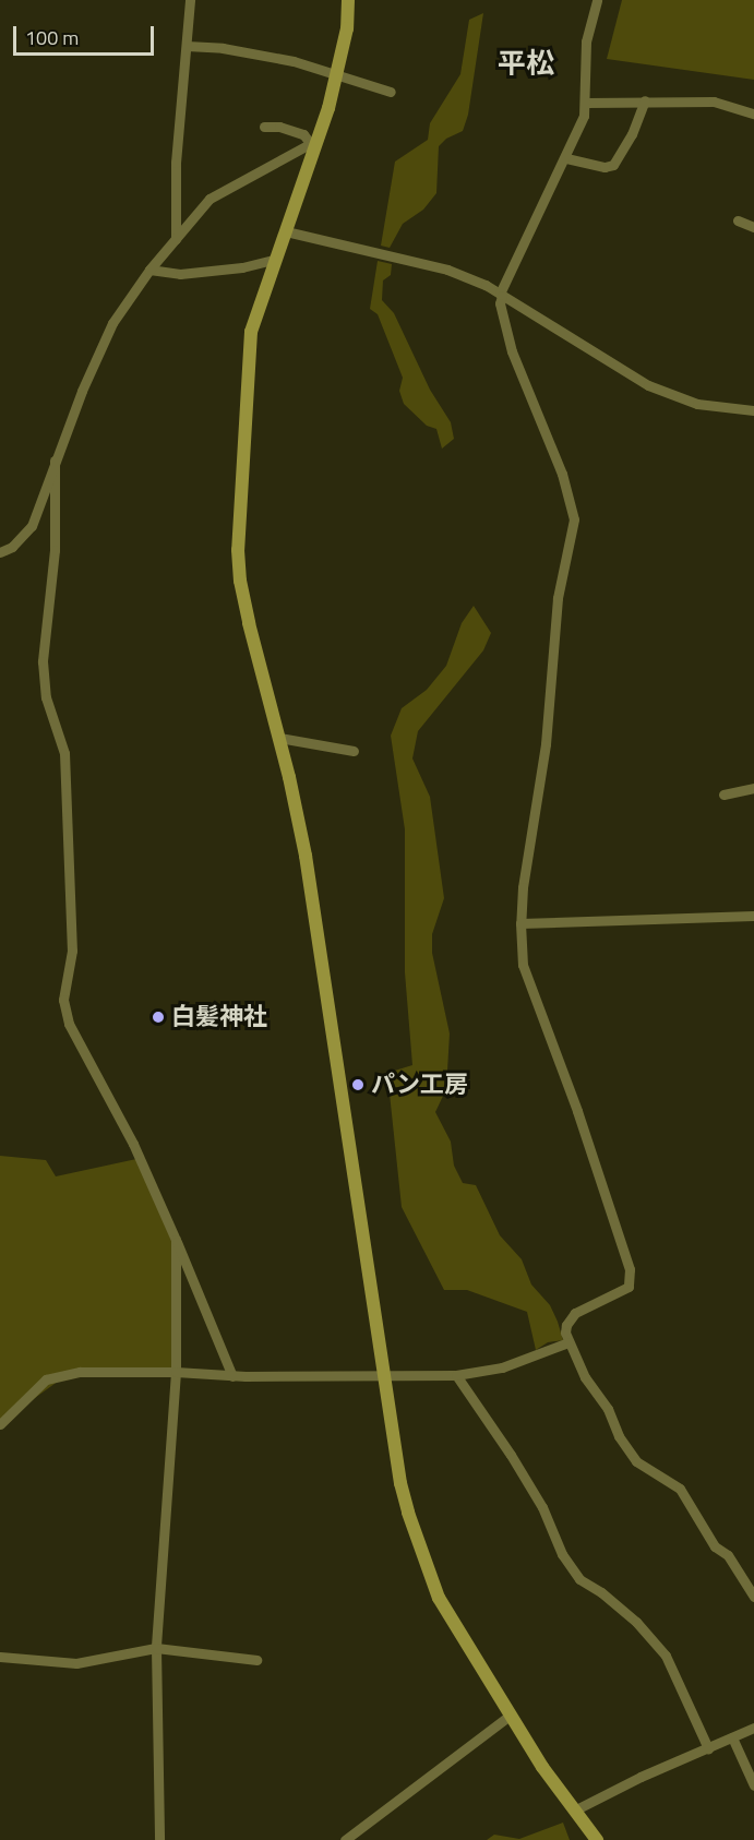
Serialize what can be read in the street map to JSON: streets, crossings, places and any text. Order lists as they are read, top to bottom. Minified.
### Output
{"districts":["平松"],"places":["白髪神社","パン工房"],"scale_bar":"100 m"}
